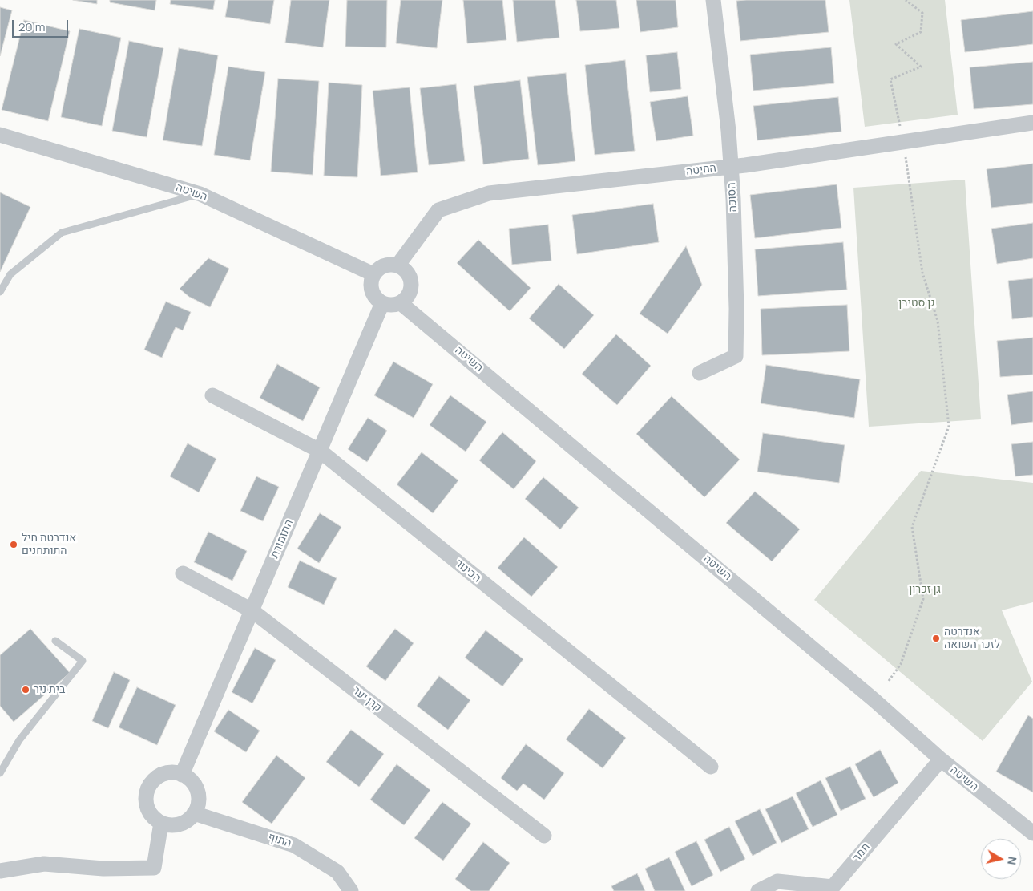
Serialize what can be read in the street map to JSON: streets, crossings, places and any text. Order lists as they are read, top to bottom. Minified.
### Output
{"streets":{"street":["החיטה","השיטה","הסוכה","התזמורת","הכינור","קרן יער","התוף","תמר"]},"crossings":[["החיטה","השיטה"],["החיטה","הסוכה"],["החיטה","התזמורת"],["השיטה","התזמורת"],["השיטה","תמר"],["התזמורת","הכינור"],["התזמורת","קרן יער"],["התזמורת","התוף"]],"parks":["גן סטיבן","גן זכרון"],"places":["אנדרטת חיל התותחנים","אנדרטה לזכר השואה","בית ניר"],"scale_bar":"20 m","north":"right"}
